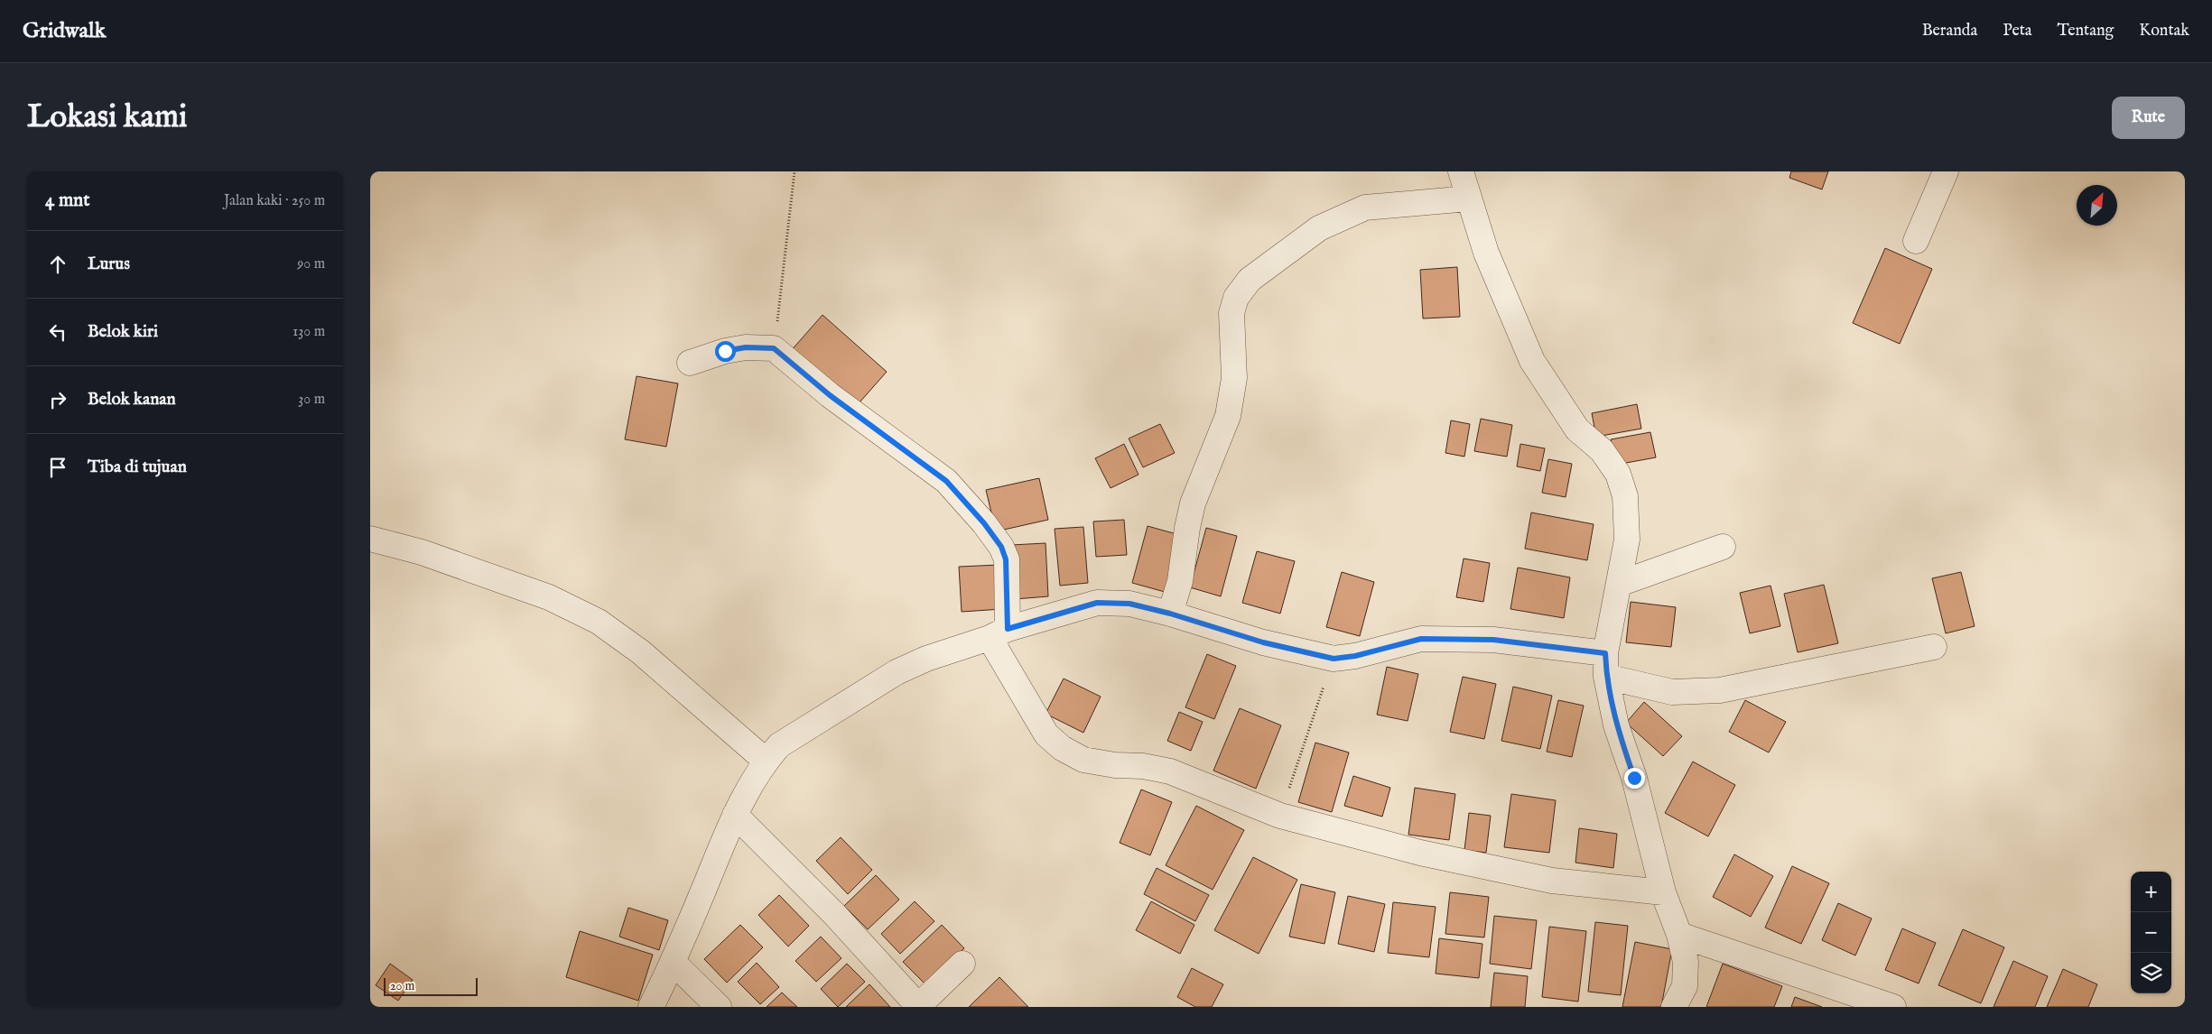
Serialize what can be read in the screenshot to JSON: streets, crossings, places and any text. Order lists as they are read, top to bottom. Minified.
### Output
{"scale_bar":"20 m","north":"top right","page":{"header":"Gridwalk","nav":["Beranda","Peta","Tentang","Kontak"],"buttons":"Rute","title":"Lokasi kami","heading":["4 mnt","Jalan kaki · 250 m"],"list":[["Lurus","90 m"],["Belok kiri","130 m"],["Belok kanan","30 m"],"Tiba di tujuan"],"map_buttons":["+","−"],"scale":"20 m"}}
